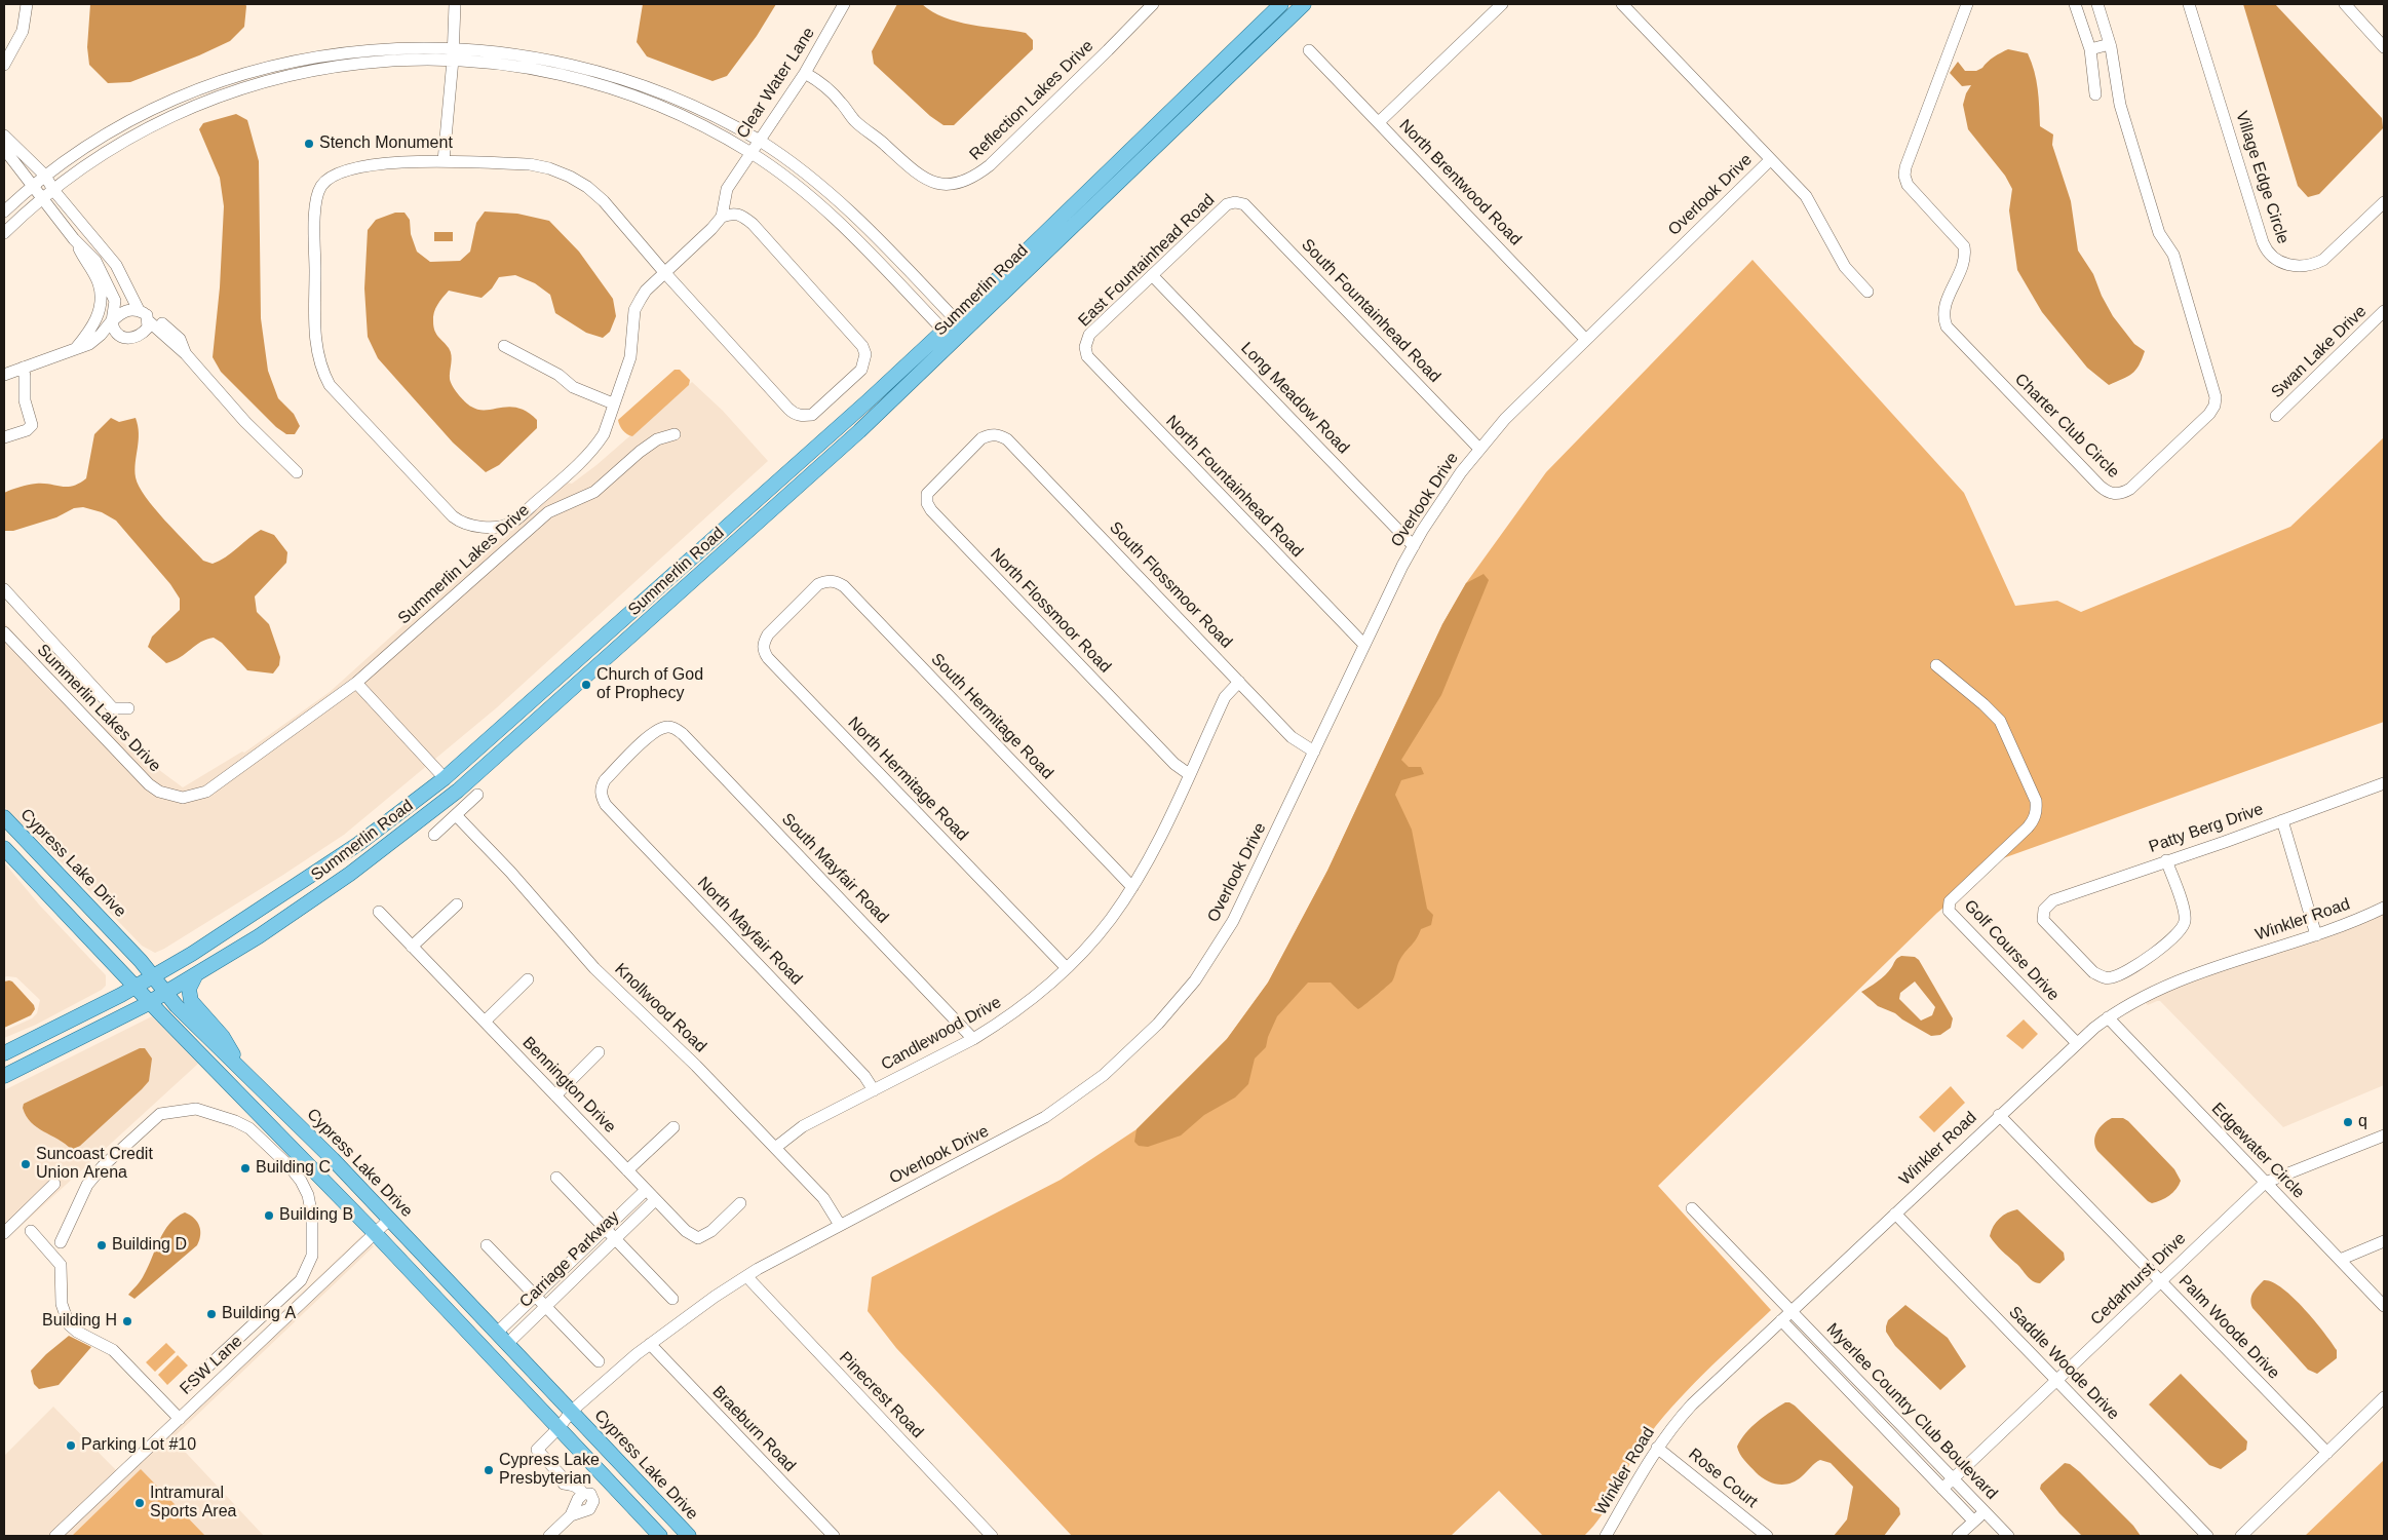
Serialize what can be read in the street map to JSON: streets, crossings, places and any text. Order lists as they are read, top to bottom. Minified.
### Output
{"streets":{"main road":["Summerlin Road","Cypress Lake Drive"],"street":["Clear Water Lane","Reflection Lakes Drive","Village Edge Circle","North Brentwood Road","Overlook Drive","East Fountainhead Road","South Fountainhead Road","Swan Lake Drive","Long Meadow Road","Charter Club Circle","North Fountainhead Road","Summerlin Lakes Drive","South Flossmoor Road","North Flossmoor Road","South Hermitage Road","North Hermitage Road","Patty Berg Drive","South Mayfair Road","Winkler Road","North Mayfair Road","Golf Course Drive","Knollwood Road","Candlewood Drive","Bennington Drive","Edgewater Circle","Carriage Parkway","Cedarhurst Drive","Palm Woode Drive","Saddle Woode Drive","FSW Lane","Pinecrest Road","Myerlee Country Club Boulevard","Braeburn Road","Rose Court"]},"crossings":[["Clear Water Lane","Reflection Lakes Drive"],["North Brentwood Road","Overlook Drive"],["Overlook Drive","South Fountainhead Road"],["Overlook Drive","Long Meadow Road"],["Overlook Drive","North Fountainhead Road"],["Overlook Drive","South Flossmoor Road"],["Overlook Drive","Cypress Lake Drive"],["Overlook Drive","Knollwood Road"],["Overlook Drive","Pinecrest Road"],["Overlook Drive","Braeburn Road"],["East Fountainhead Road","South Fountainhead Road"],["East Fountainhead Road","Long Meadow Road"],["East Fountainhead Road","North Fountainhead Road"],["Summerlin Road","Cypress Lake Drive"],["South Flossmoor Road","North Flossmoor Road"],["South Flossmoor Road","Candlewood Drive"],["North Flossmoor Road","Candlewood Drive"],["South Hermitage Road","North Hermitage Road"],["South Hermitage Road","Candlewood Drive"],["North Hermitage Road","Candlewood Drive"],["Cypress Lake Drive","Carriage Parkway"],["Cypress Lake Drive","FSW Lane"],["South Mayfair Road","North Mayfair Road"],["South Mayfair Road","Candlewood Drive"],["Winkler Road","Golf Course Drive"],["Winkler Road","Edgewater Circle"],["Winkler Road","Palm Woode Drive"],["Winkler Road","Saddle Woode Drive"],["Winkler Road","Myerlee Country Club Boulevard"],["Winkler Road","Rose Court"],["North Mayfair Road","Candlewood Drive"],["Knollwood Road","Candlewood Drive"],["Bennington Drive","Carriage Parkway"],["Edgewater Circle","Cedarhurst Drive"],["Cedarhurst Drive","Palm Woode Drive"],["Cedarhurst Drive","Saddle Woode Drive"],["Cedarhurst Drive","Myerlee Country Club Boulevard"]],"places":["Stench Monument","Church of God of Prophecy","q","Suncoast Credit Union Arena","Building C","Building B","Building D","Building A","Building H","Parking Lot #10","Cypress Lake Presbyterian","Intramural Sports Area"]}
